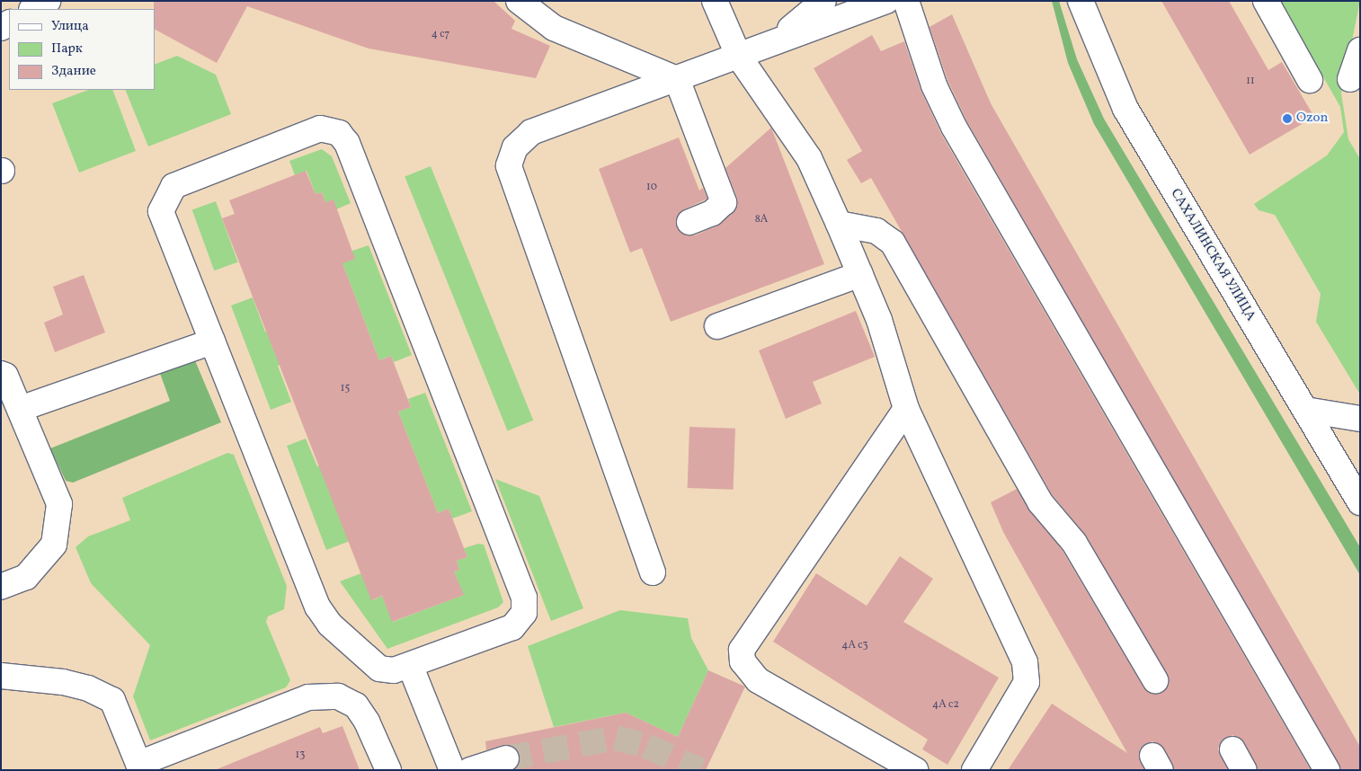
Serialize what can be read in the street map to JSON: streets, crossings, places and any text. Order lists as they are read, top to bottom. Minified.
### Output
{"streets":{"main road":["САХАЛИНСКАЯ УЛИЦА"]},"places":["Ozon"],"house_numbers":["4 с7","11","10","8А","15","4А с3","4А с2","13"],"legend":["Улица","Парк","Здание"]}
